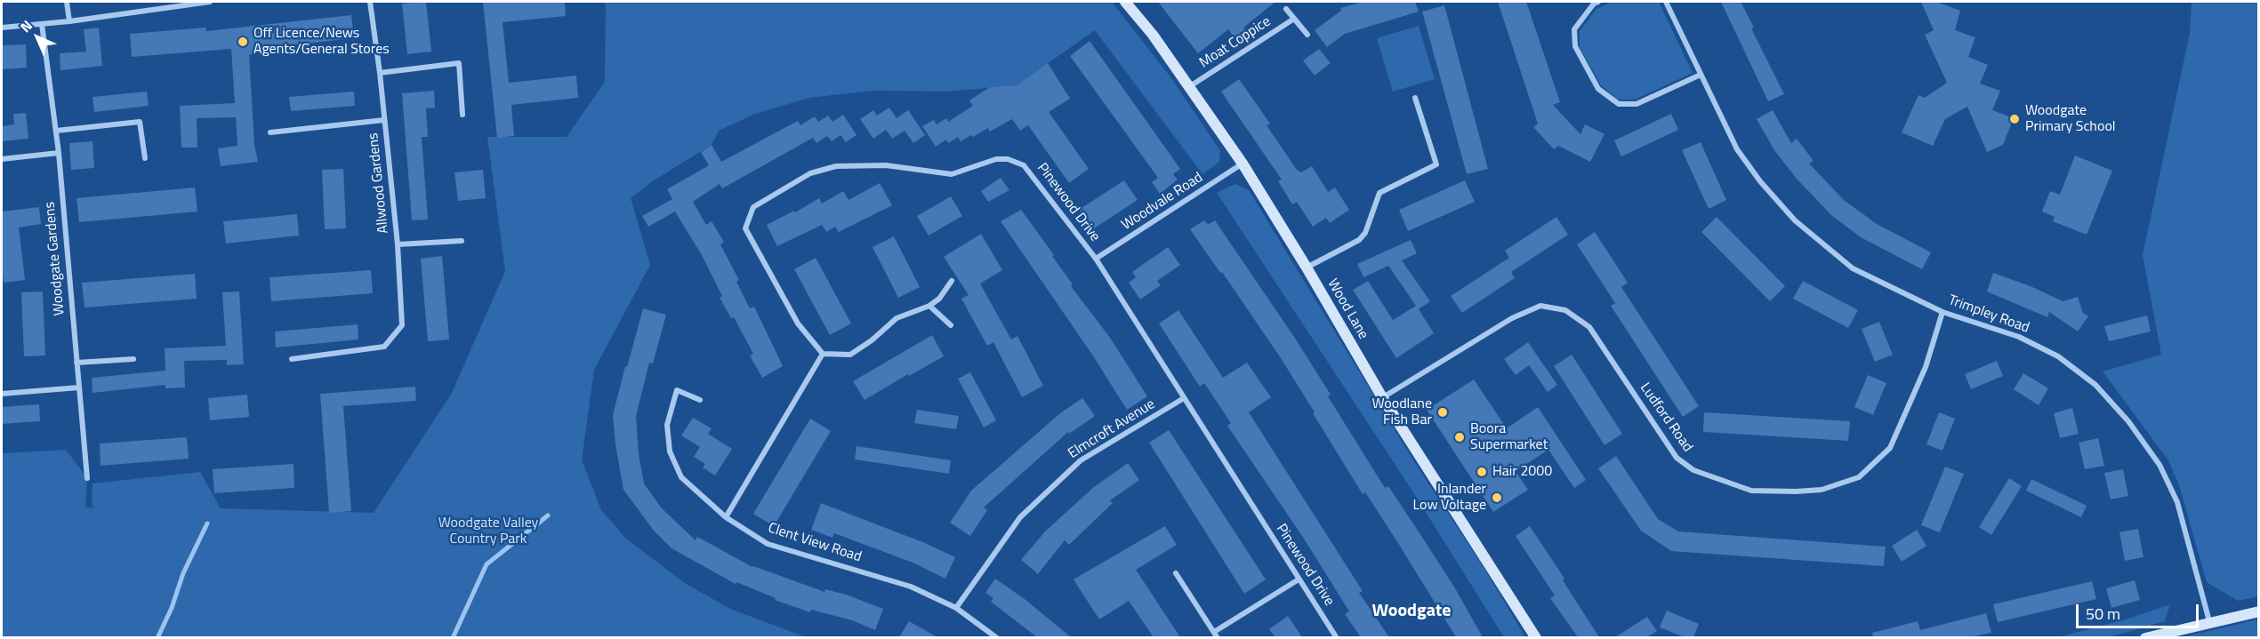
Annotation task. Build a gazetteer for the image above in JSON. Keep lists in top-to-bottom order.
{
  "streets": {
    "street": [
      "Moat Coppice",
      "Allwood Gardens",
      "Woodvale Road",
      "Pinewood Drive",
      "Woodgate Gardens",
      "Wood Lane",
      "Trimpley Road",
      "Ludford Road",
      "Elmcroft Avenue",
      "Clent View Road"
    ]
  },
  "crossings": [
    ["Moat Coppice", "Wood Lane"],
    ["Woodvale Road", "Pinewood Drive"],
    ["Woodvale Road", "Wood Lane"],
    ["Pinewood Drive", "Elmcroft Avenue"],
    ["Wood Lane", "Ludford Road"],
    ["Trimpley Road", "Ludford Road"],
    ["Elmcroft Avenue", "Clent View Road"]
  ],
  "districts": ["Woodgate"],
  "parks": ["Woodgate Valley Country Park"],
  "places": [
    "Off Licence/News Agents/General Stores",
    "Woodgate Primary School",
    "Woodlane Fish Bar",
    "Boora Supermarket",
    "Hair 2000",
    "Inlander Low Voltage"
  ],
  "scale_bar": "50 m",
  "north": "top left"
}
